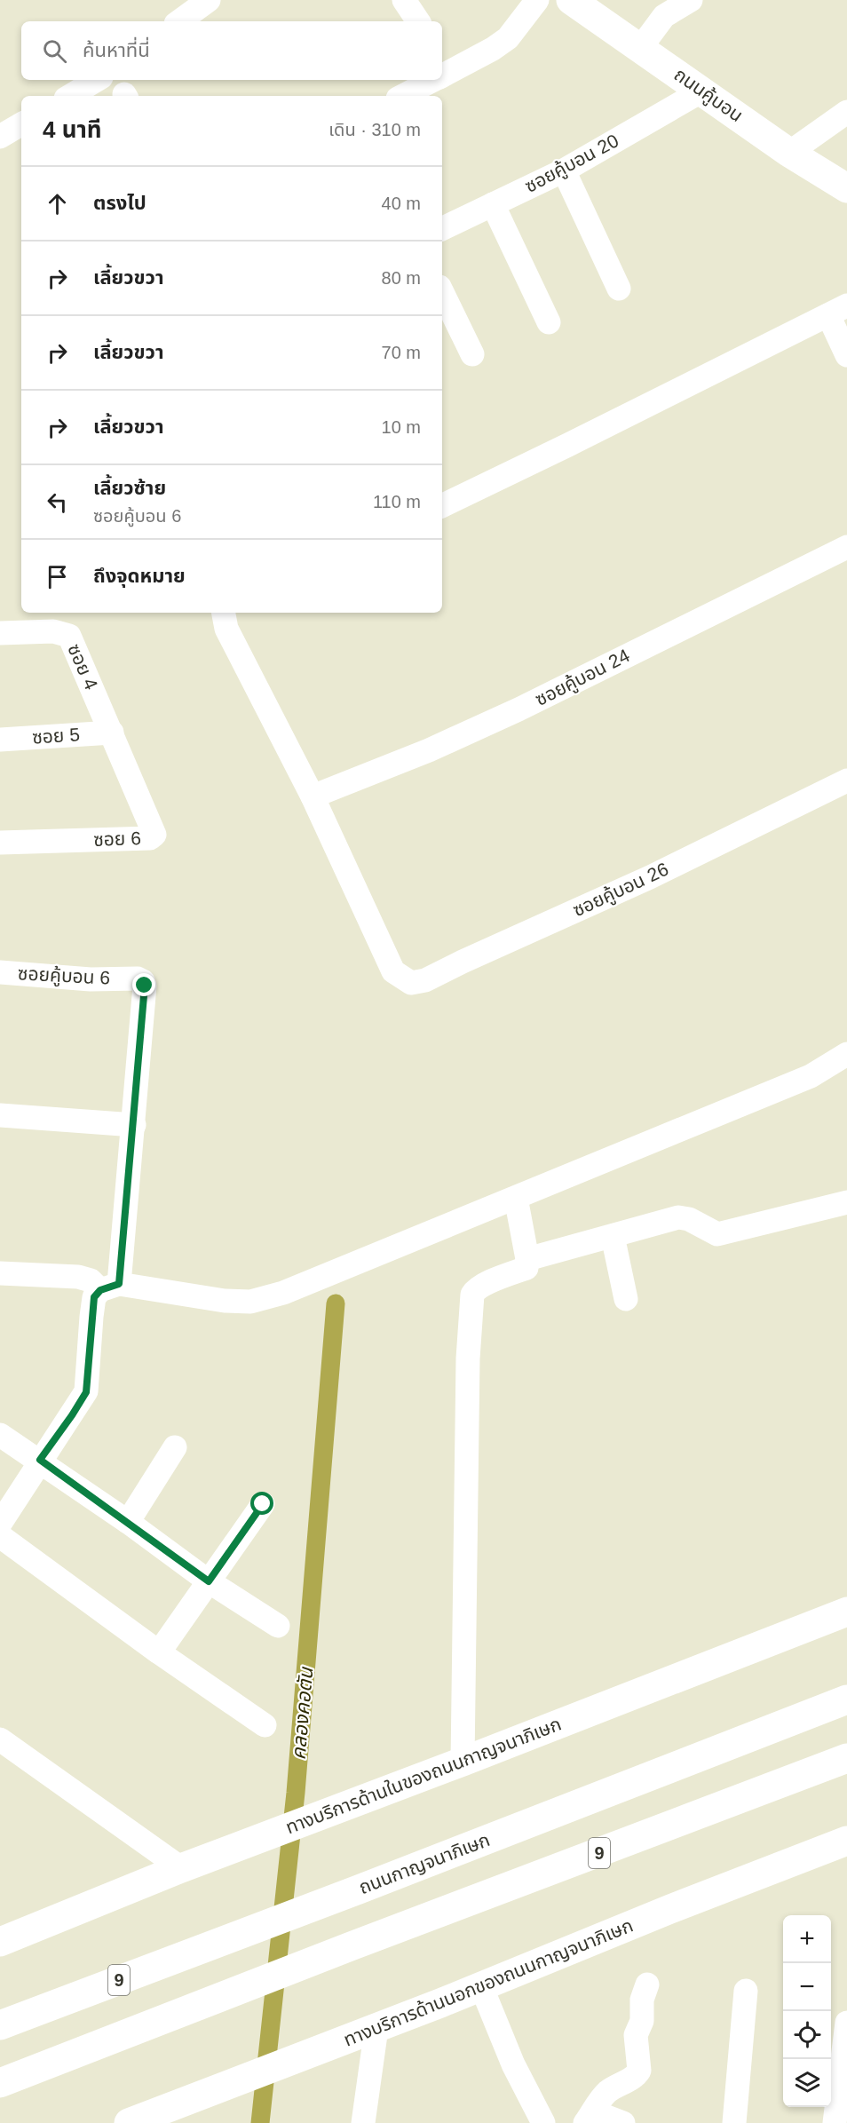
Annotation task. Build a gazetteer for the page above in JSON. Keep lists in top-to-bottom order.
{
  "streets": {
    "main road": [
      "ถนนคู้บอน",
      "ทางบริการด้านในของถนนกาญจนาภิเษก",
      "9",
      "ถนนกาญจนาภิเษก",
      "ทางบริการด้านนอกของถนนกาญจนาภิเษก"
    ],
    "street": [
      "ซอยคู้บอน 20",
      "ซอย 4",
      "ซอยคู้บอน 24",
      "ซอย 5",
      "ซอย 6",
      "ซอยคู้บอน 26",
      "ซอยคู้บอน 6"
    ]
  },
  "crossings": [
    ["ถนนคู้บอน", "ซอยคู้บอน 20"],
    ["ซอย 4", "ซอย 5"],
    ["ซอย 4", "ซอย 6"],
    ["ซอยคู้บอน 24", "ซอยคู้บอน 26"],
    ["ซอย 5", "ซอย 6"]
  ],
  "water": ["คลองคอตัน"],
  "page": {
    "search": "ค้นหาที่นี่",
    "heading": ["4 นาที", "เดิน · 310 m"],
    "list": [
      ["ตรงไป", "40 m"],
      ["เลี้ยวขวา", "80 m"],
      ["เลี้ยวขวา", "70 m"],
      ["เลี้ยวขวา", "10 m"],
      ["เลี้ยวซ้าย", "ซอยคู้บอน 6", "110 m"],
      "ถึงจุดหมาย"
    ],
    "map_buttons": ["+", "−"]
  }
}
